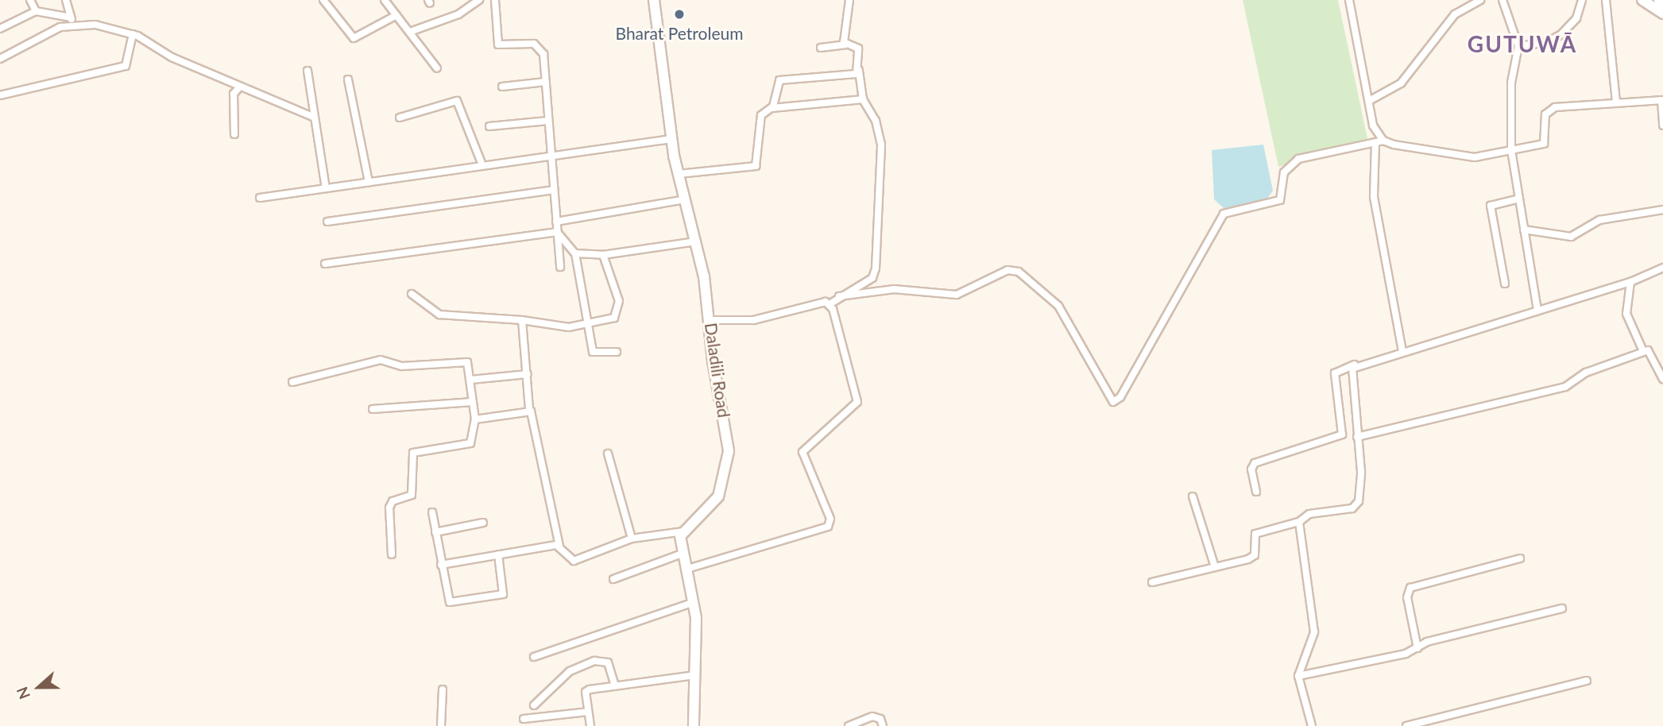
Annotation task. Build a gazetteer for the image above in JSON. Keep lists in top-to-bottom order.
{
  "streets": {
    "main road": ["Daladili Road"]
  },
  "districts": ["GUTUWĀ"],
  "places": ["Bharat Petroleum"],
  "north": "left"
}
